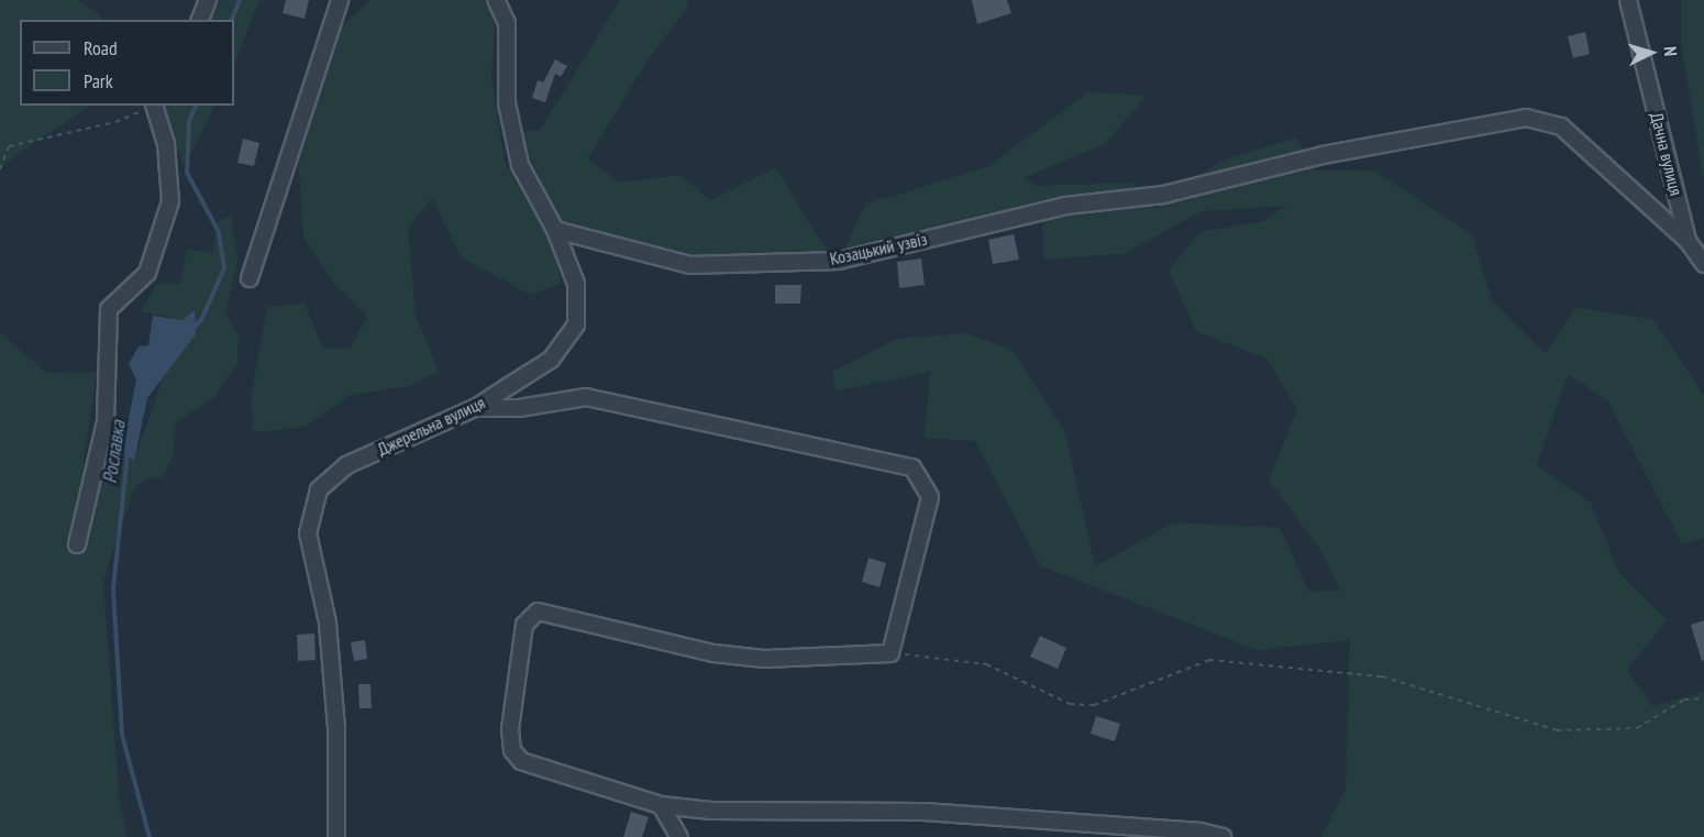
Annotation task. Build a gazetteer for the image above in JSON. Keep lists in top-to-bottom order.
{
  "streets": {
    "street": ["Дачна вулиця", "Козацький узвіз", "Джерельна вулиця"]
  },
  "crossings": [
    ["Дачна вулиця", "Козацький узвіз"],
    ["Козацький узвіз", "Джерельна вулиця"]
  ],
  "water": ["Рославка"],
  "legend": ["Road", "Park"],
  "north": "right"
}
